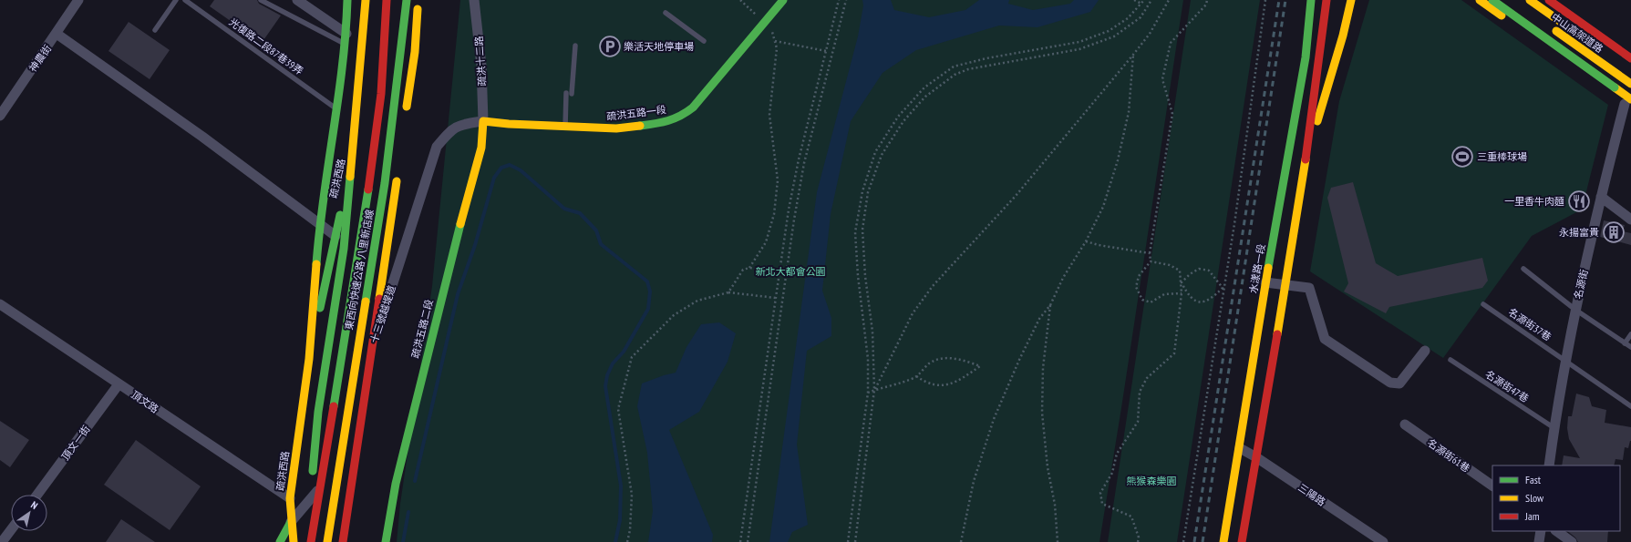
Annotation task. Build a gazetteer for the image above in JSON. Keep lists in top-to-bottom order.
{
  "streets": {
    "main road": [
      "中山高架道路",
      "疏洪五路一段",
      "疏洪西路",
      "水漾路一段",
      "東西向快速公路 八里新店線",
      "疏洪五路二段"
    ],
    "street": [
      "神農街",
      "疏洪十二路",
      "名源街",
      "十三號越堤道",
      "頂文路",
      "頂文一街",
      "名源街61巷",
      "三陽路"
    ],
    "lane": ["光復路二段87巷39弄", "名源街37巷", "名源街47巷"]
  },
  "crossings": [
    ["光復路二段87巷39弄", "疏洪西路"],
    ["疏洪十二路", "疏洪五路一段"],
    ["疏洪十二路", "十三號越堤道"],
    ["疏洪十二路", "疏洪五路二段"],
    ["疏洪五路一段", "十三號越堤道"],
    ["疏洪五路一段", "疏洪五路二段"],
    ["疏洪西路", "十三號越堤道"],
    ["疏洪西路", "頂文路"],
    ["水漾路一段", "三陽路"],
    ["名源街", "名源街37巷"],
    ["名源街", "名源街47巷"],
    ["十三號越堤道", "疏洪五路二段"],
    ["頂文路", "頂文一街"]
  ],
  "parks": ["新北大都會公園", "熊猴森樂園"],
  "places": {
    "parking": ["樂活天地停車場"],
    "sports": ["三重棒球場"],
    "restaurant": ["一里香牛肉麵"],
    "building": ["永揚富貴"]
  },
  "legend": ["Fast", "Slow", "Jam"],
  "north": "top right"
}
